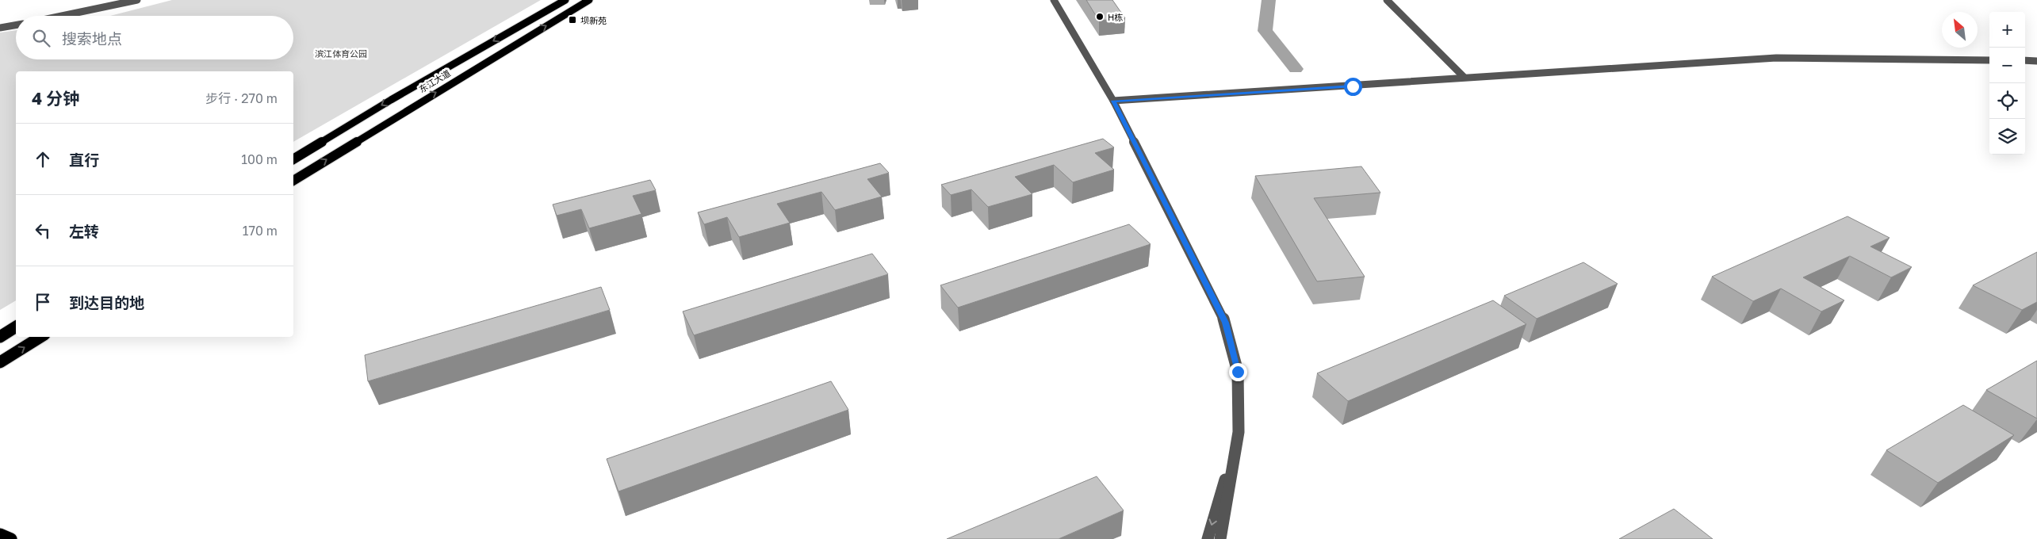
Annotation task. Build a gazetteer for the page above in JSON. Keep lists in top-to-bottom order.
{
  "streets": {
    "main road": ["东江大道"]
  },
  "parks": ["滨江体育公园"],
  "places": {
    "other": ["H栋"],
    "transit": ["坝新苑"]
  },
  "north": "top left",
  "page": {
    "map_buttons": ["+", "−"],
    "search": "搜索地点",
    "heading": ["4 分钟", "步行 · 270 m"],
    "list": [
      ["直行", "100 m"],
      ["左转", "170 m"],
      "到达目的地"
    ]
  }
}
